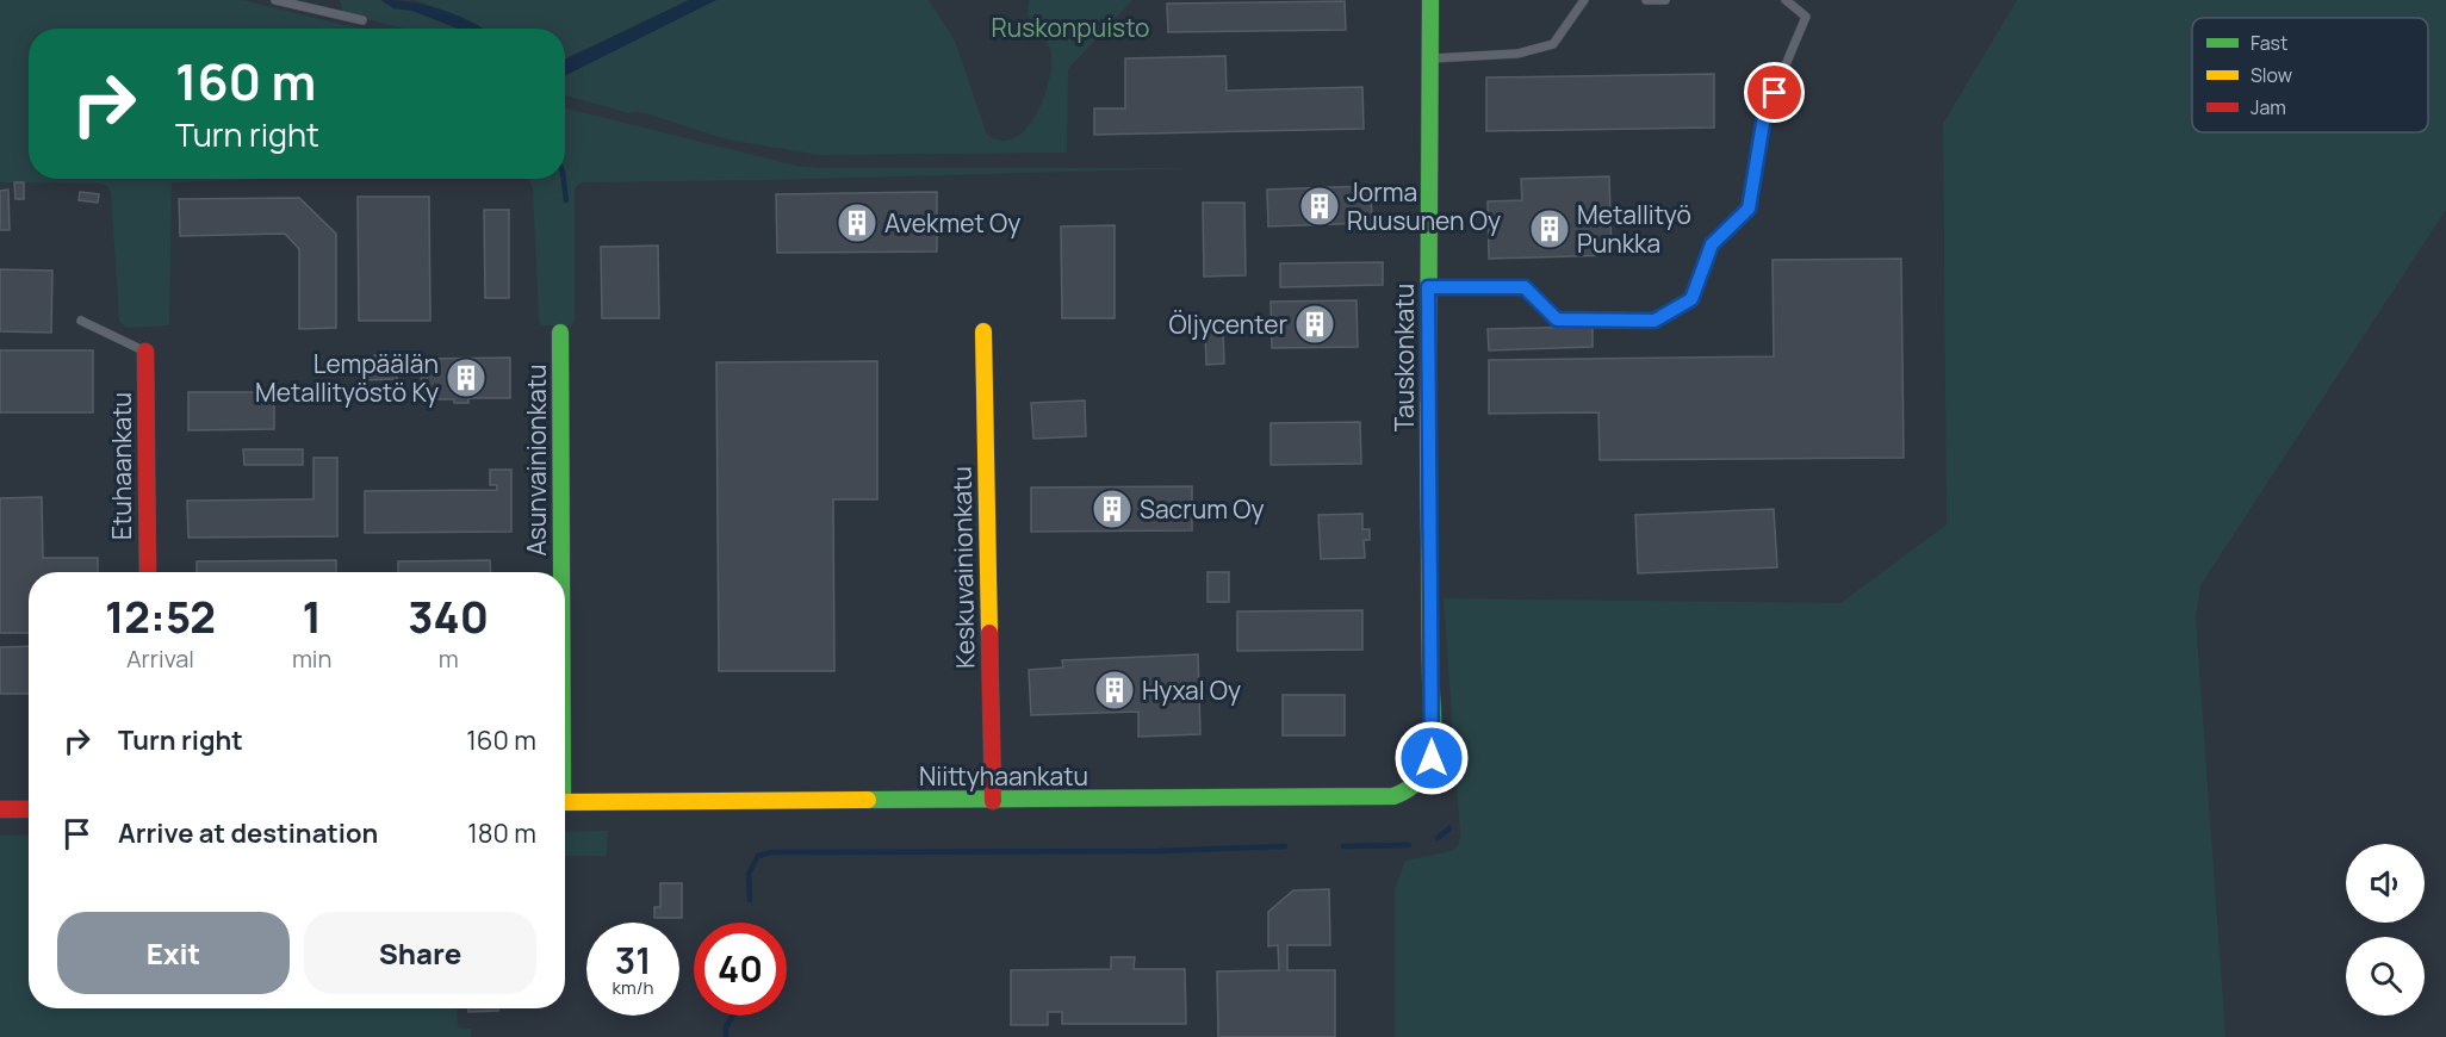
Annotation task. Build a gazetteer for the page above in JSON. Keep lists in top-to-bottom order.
{
  "streets": {
    "street": [
      "Tauskonkatu",
      "Asunvainionkatu",
      "Etuhaankatu",
      "Keskuvainionkatu",
      "Niittyhaankatu"
    ]
  },
  "crossings": [
    ["Tauskonkatu", "Niittyhaankatu"],
    ["Keskuvainionkatu", "Niittyhaankatu"]
  ],
  "parks": ["Ruskonpuisto"],
  "places": {
    "building": [
      "Jorma Ruusunen Oy",
      "Avekmet Oy",
      "Metallityö Punkka",
      "Öljycenter",
      "Lempäälän Metallityöstö Ky",
      "Sacrum Oy",
      "Hyxal Oy"
    ]
  },
  "legend": ["Fast", "Slow", "Jam"],
  "page": {
    "turn": ["160 m", "Turn right"],
    "eta": [
      "12:52",
      "Arrival",
      "1",
      "min",
      "340",
      "m"
    ],
    "list": [
      {
        "name": "Turn right",
        "value": "160 m"
      },
      {
        "name": "Arrive at destination",
        "value": "180 m"
      }
    ],
    "buttons": ["Exit", "Share"],
    "speed": "31 km/h",
    "limit": "40"
  }
}
